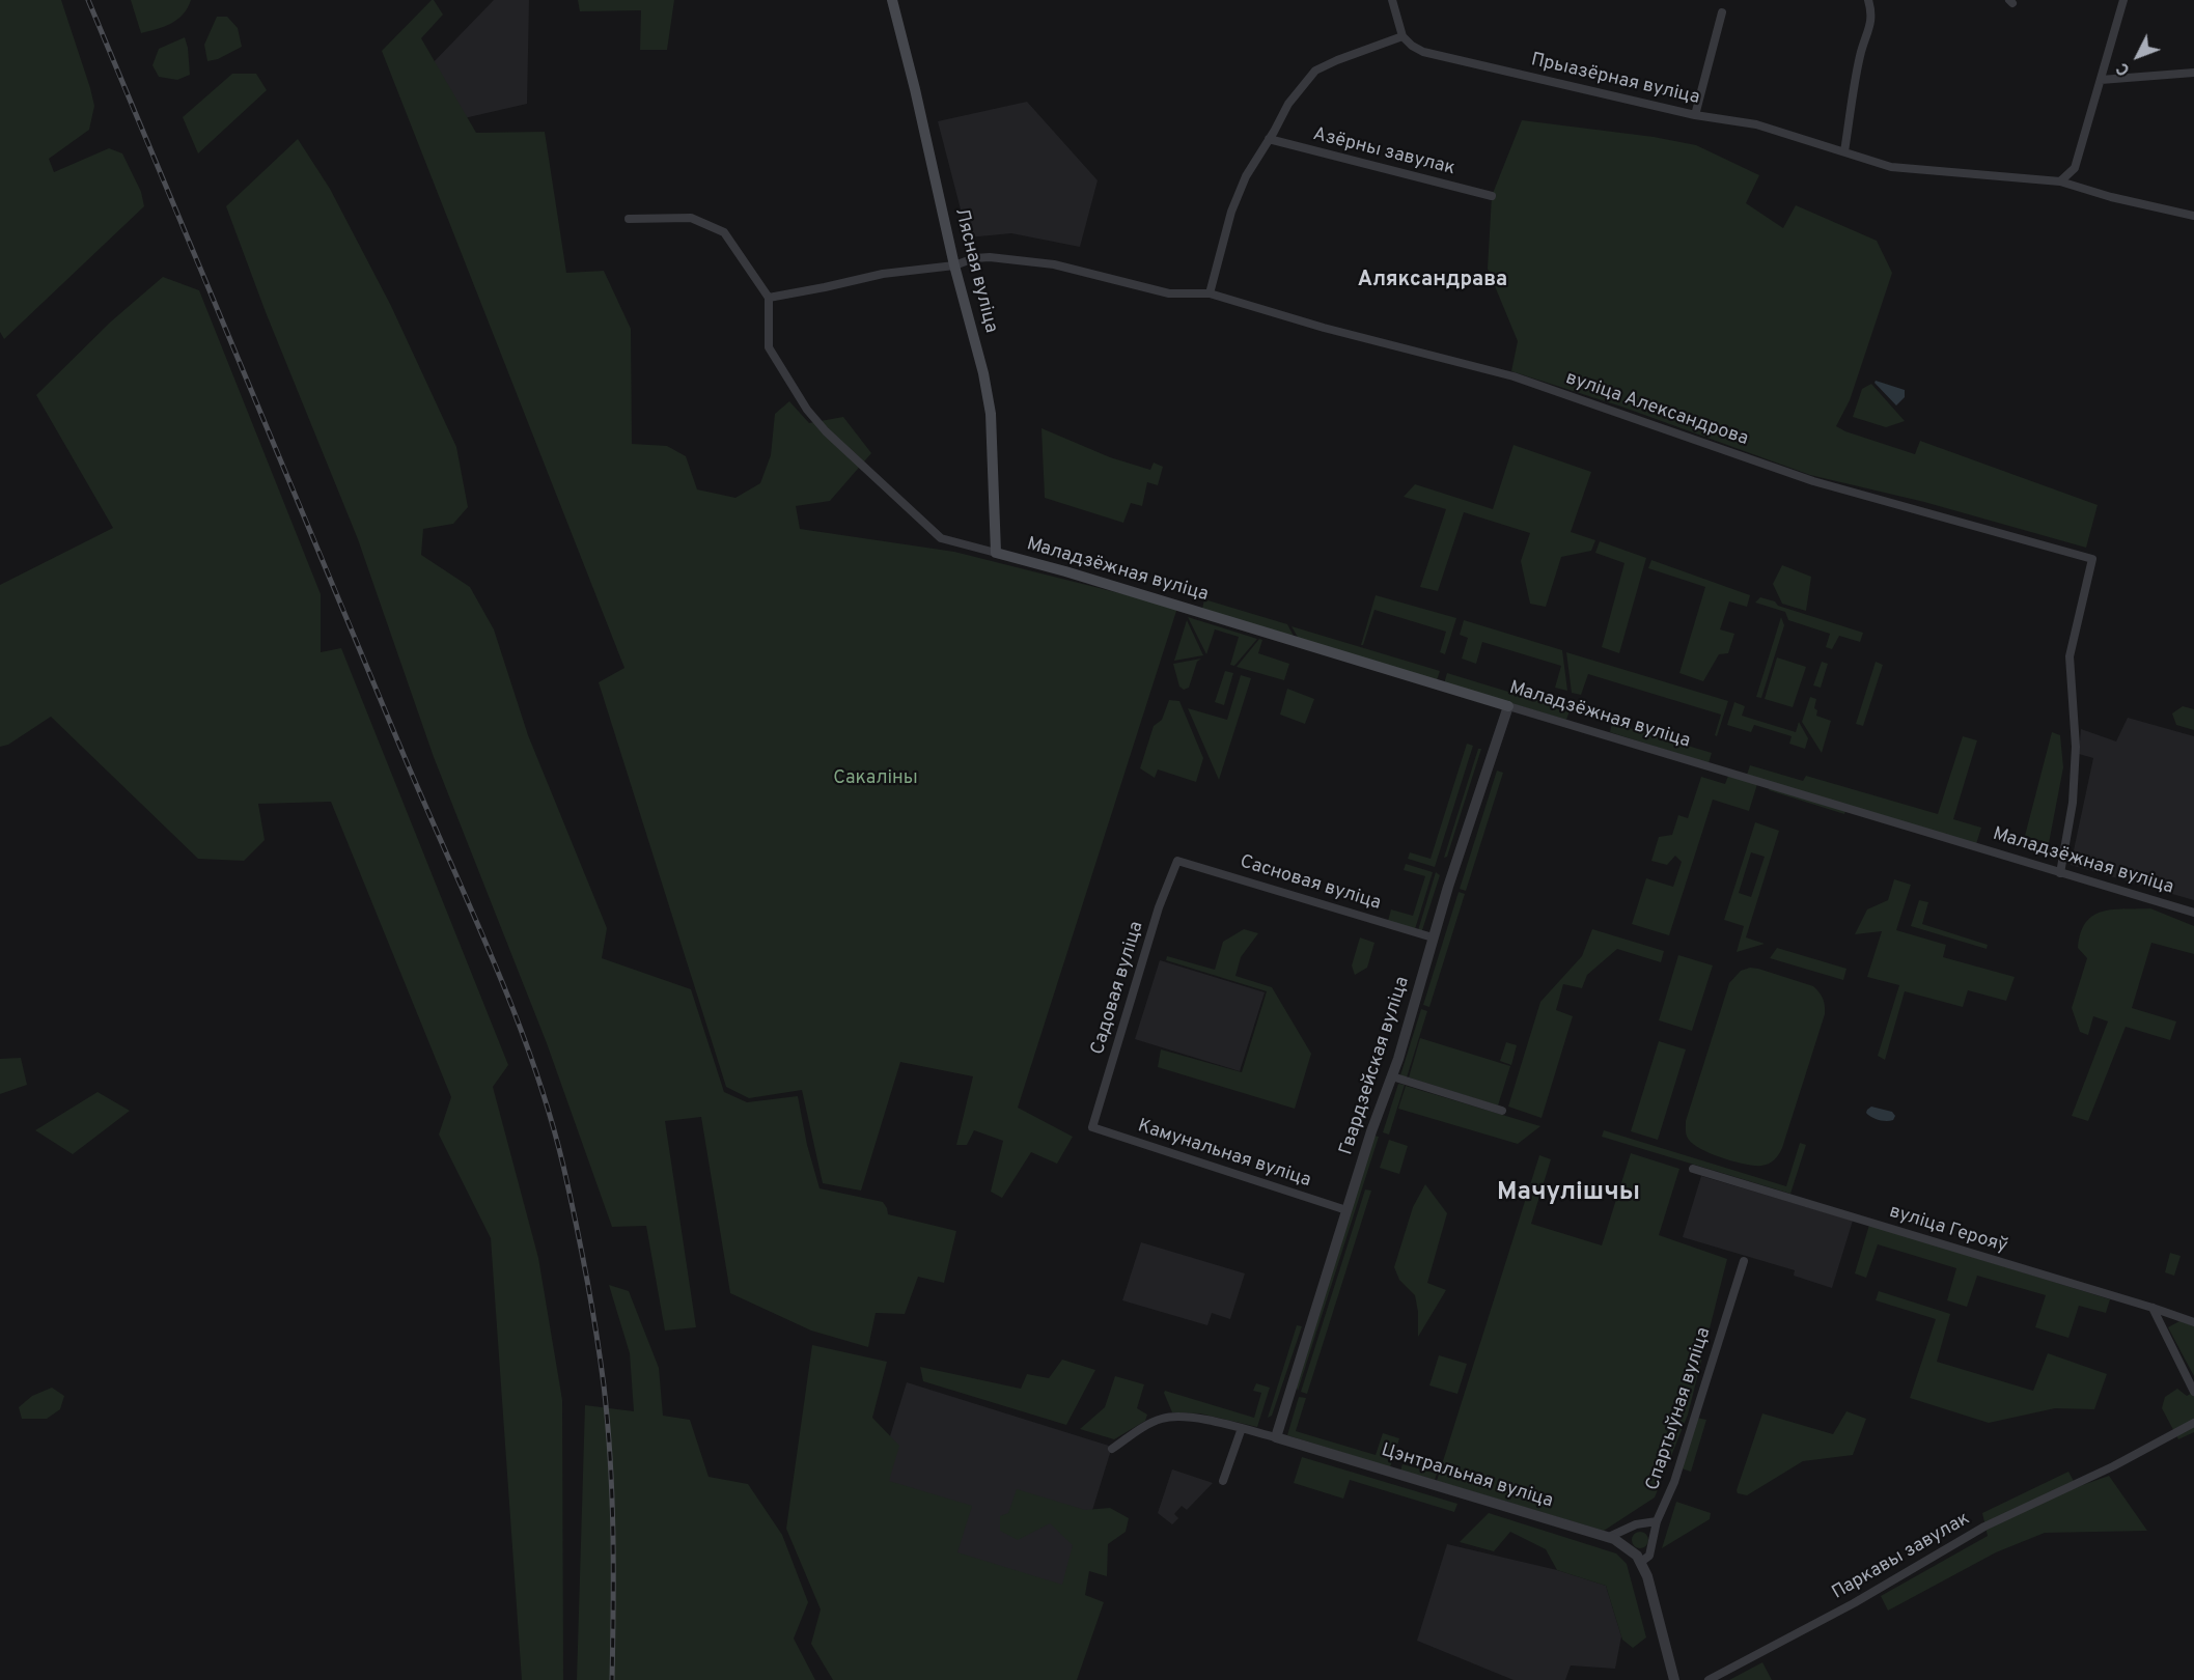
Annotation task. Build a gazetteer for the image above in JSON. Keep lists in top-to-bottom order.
{
  "streets": {
    "main road": ["Лясная вуліца", "Маладзёжная вуліца"],
    "street": [
      "Прыазёрная вуліца",
      "Азёрны завулак",
      "вуліца Александрова",
      "Сасновая вуліца",
      "Садовая вуліца",
      "Гвардзейская вуліца",
      "Камунальная вуліца",
      "вуліца Герояў",
      "Спартыўная вуліца",
      "Цэнтральная вуліца",
      "Паркавы завулак"
    ]
  },
  "crossings": [
    ["Лясная вуліца", "вуліца Александрова"],
    ["Лясная вуліца", "Маладзёжная вуліца"],
    ["вуліца Александрова", "Маладзёжная вуліца"],
    ["Маладзёжная вуліца", "Гвардзейская вуліца"],
    ["Сасновая вуліца", "Садовая вуліца"],
    ["Сасновая вуліца", "Гвардзейская вуліца"],
    ["Садовая вуліца", "Камунальная вуліца"],
    ["Гвардзейская вуліца", "Камунальная вуліца"],
    ["Гвардзейская вуліца", "Цэнтральная вуліца"],
    ["Спартыўная вуліца", "Цэнтральная вуліца"]
  ],
  "districts": ["Аляксандрава", "Мачулішчы"],
  "parks": ["Сакаліны"],
  "north": "bottom left"
}
